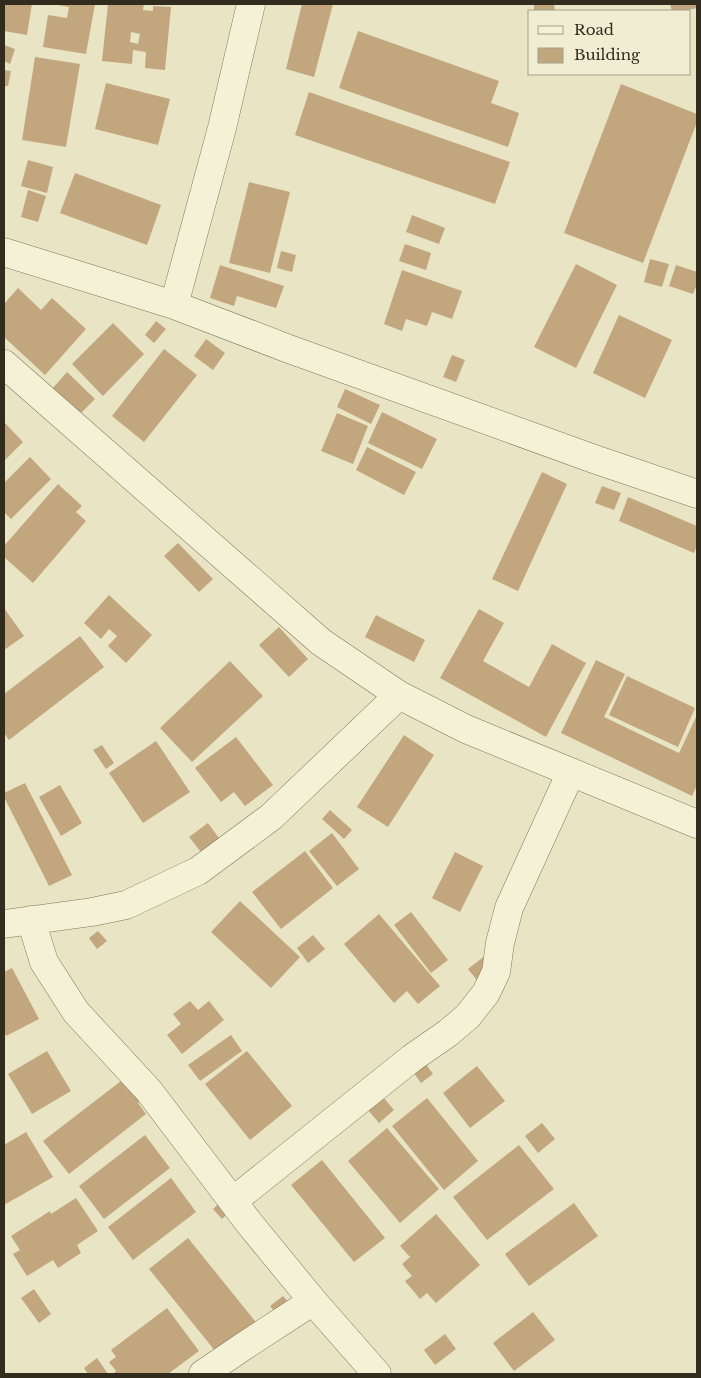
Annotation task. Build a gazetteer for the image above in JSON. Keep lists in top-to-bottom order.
{
  "legend": ["Road", "Building"]
}
